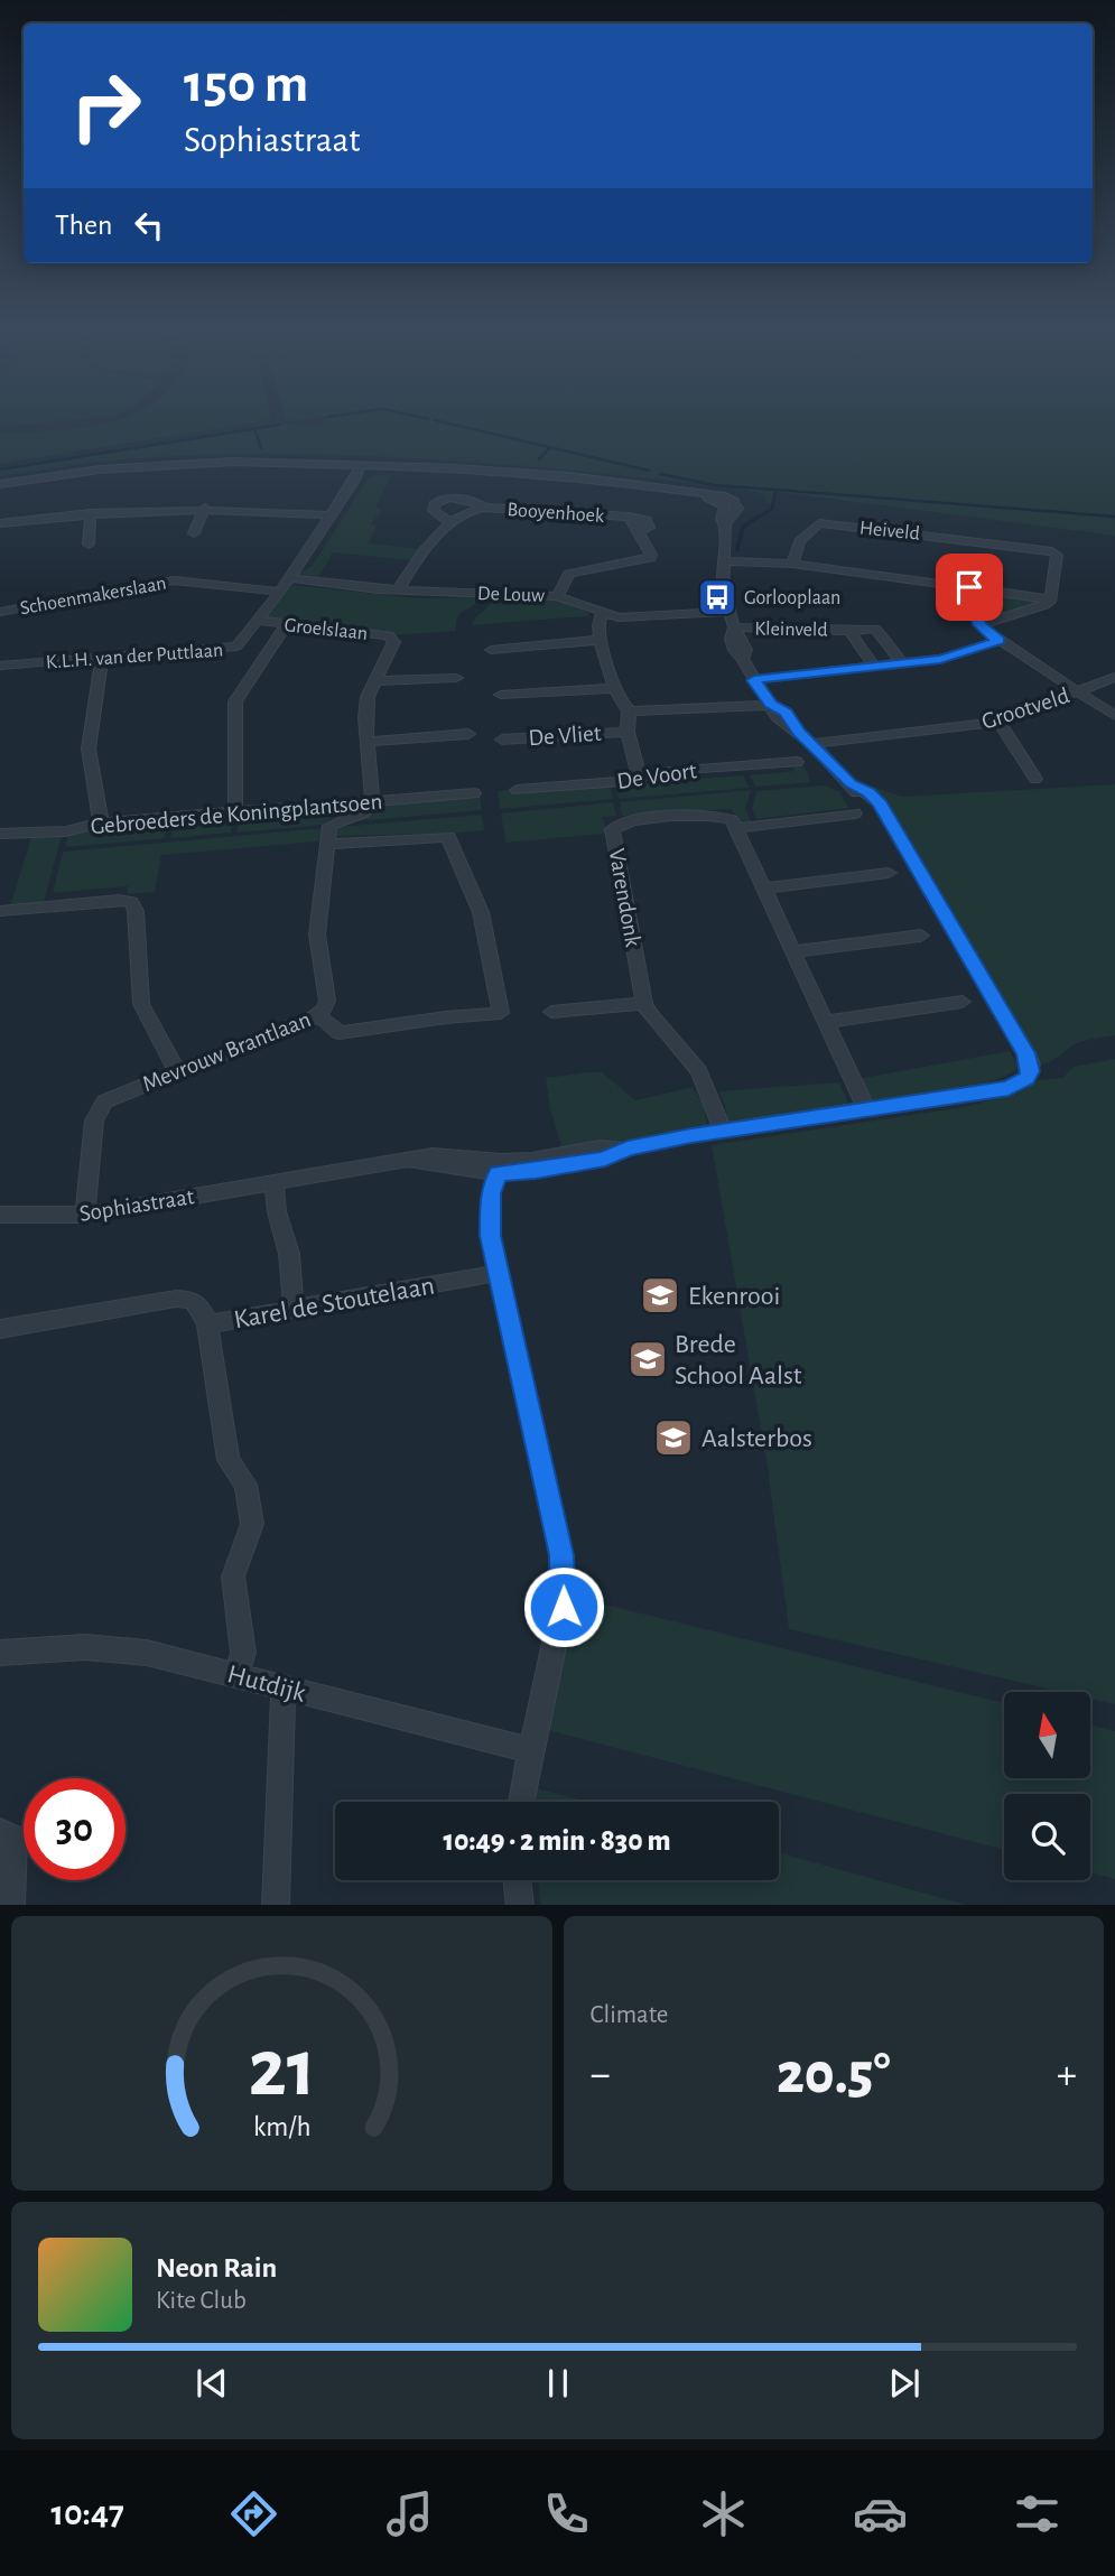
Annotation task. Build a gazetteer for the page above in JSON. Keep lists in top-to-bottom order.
{
  "streets": {
    "street": [
      "Booyenhoek",
      "Heiveld",
      "De Louw",
      "Schoenmakerslaan",
      "Groelslaan",
      "Kleinveld",
      "K.L.H. van der Puttlaan",
      "Grootveld",
      "De Vliet",
      "De Voort",
      "Gebroeders de Koningplantsoen",
      "Varendonk",
      "Mevrouw Brantlaan",
      "Sophiastraat",
      "Karel de Stoutelaan",
      "Hutdijk"
    ]
  },
  "crossings": [
    ["Booyenhoek", "De Louw"],
    ["De Louw", "K.L.H. van der Puttlaan"],
    ["De Louw", "De Vliet"],
    ["Schoenmakerslaan", "K.L.H. van der Puttlaan"],
    ["Groelslaan", "K.L.H. van der Puttlaan"],
    ["Groelslaan", "Gebroeders de Koningplantsoen"],
    ["Kleinveld", "Grootveld"],
    ["Grootveld", "Sophiastraat"],
    ["De Vliet", "De Voort"],
    ["Varendonk", "Sophiastraat"],
    ["Mevrouw Brantlaan", "Sophiastraat"]
  ],
  "places": {
    "bus stop": ["Gorlooplaan"],
    "school or university": ["Ekenrooi", "Brede School Aalst", "Aalsterbos"]
  },
  "north": "top",
  "page": {
    "turn": ["150 m", "Sophiastraat"],
    "then": "Then",
    "limit": "30",
    "trip": "10:49 · 2 min · 830 m",
    "tile": "Climate",
    "heat": ["−", "20.5°", "+"],
    "song": ["Neon Rain", "Kite Club"],
    "tabs": "10:47",
    "gauge": ["21", "km/h"]
  }
}
